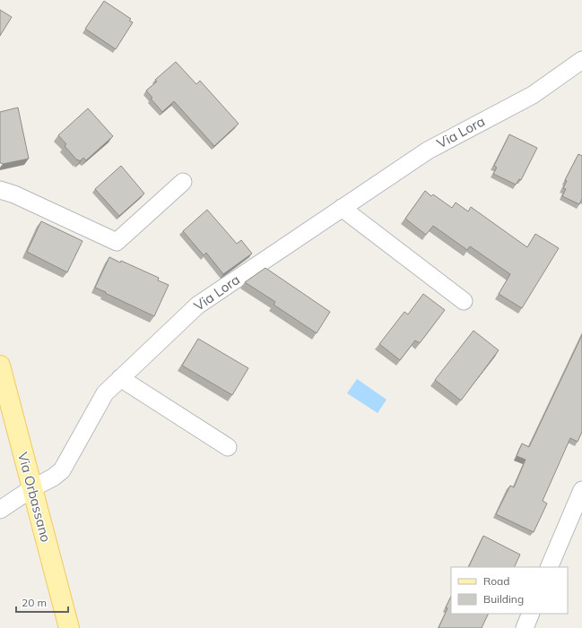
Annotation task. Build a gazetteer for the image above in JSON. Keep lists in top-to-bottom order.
{
  "streets": {
    "main road": ["Via Orbassano"],
    "street": ["Via Lora"]
  },
  "crossings": [
    ["Via Lora", "Via Orbassano"]
  ],
  "legend": ["Road", "Building"],
  "scale_bar": "20 m"
}
